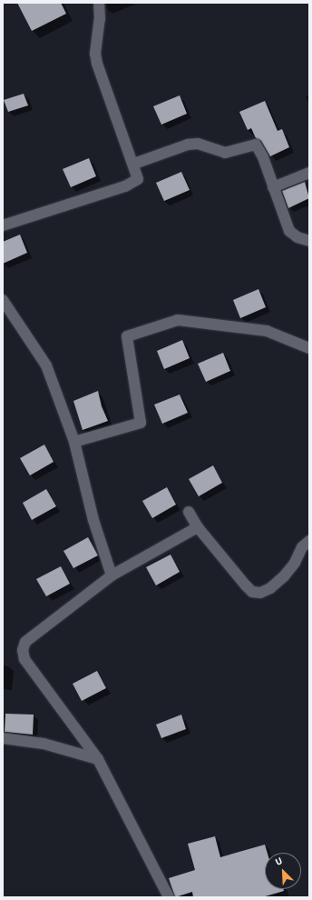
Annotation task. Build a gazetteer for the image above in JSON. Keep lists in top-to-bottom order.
{
  "north": "top left"
}
